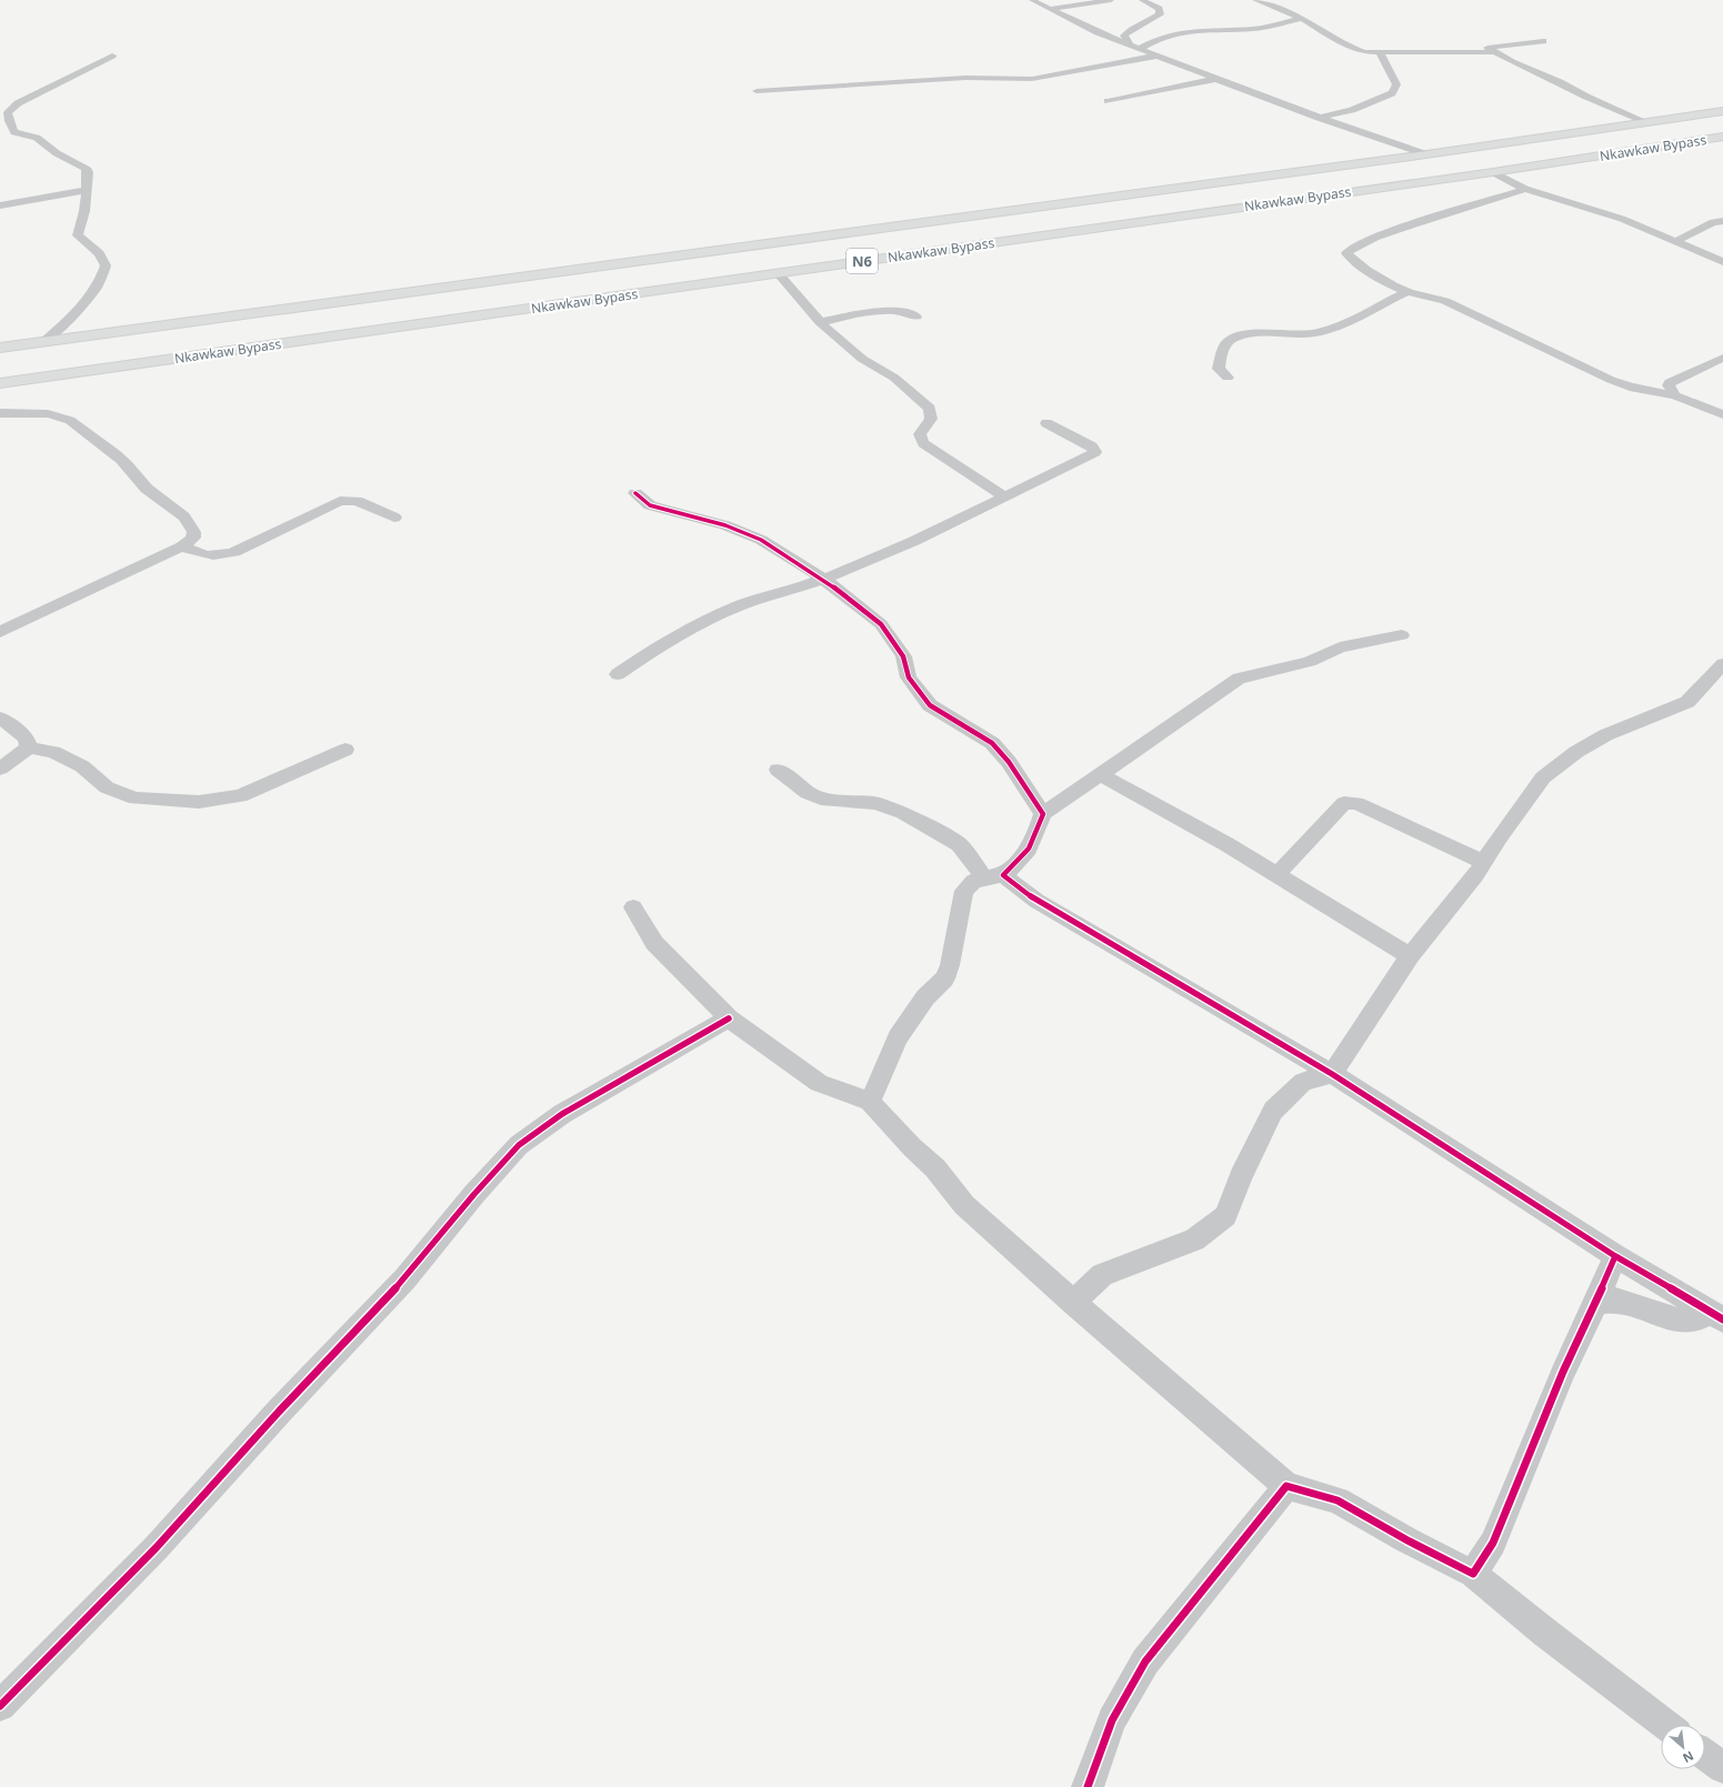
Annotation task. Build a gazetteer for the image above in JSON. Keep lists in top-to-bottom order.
{
  "streets": {
    "highway": ["Nkawkaw Bypass", "N6"]
  },
  "north": "bottom right"
}
